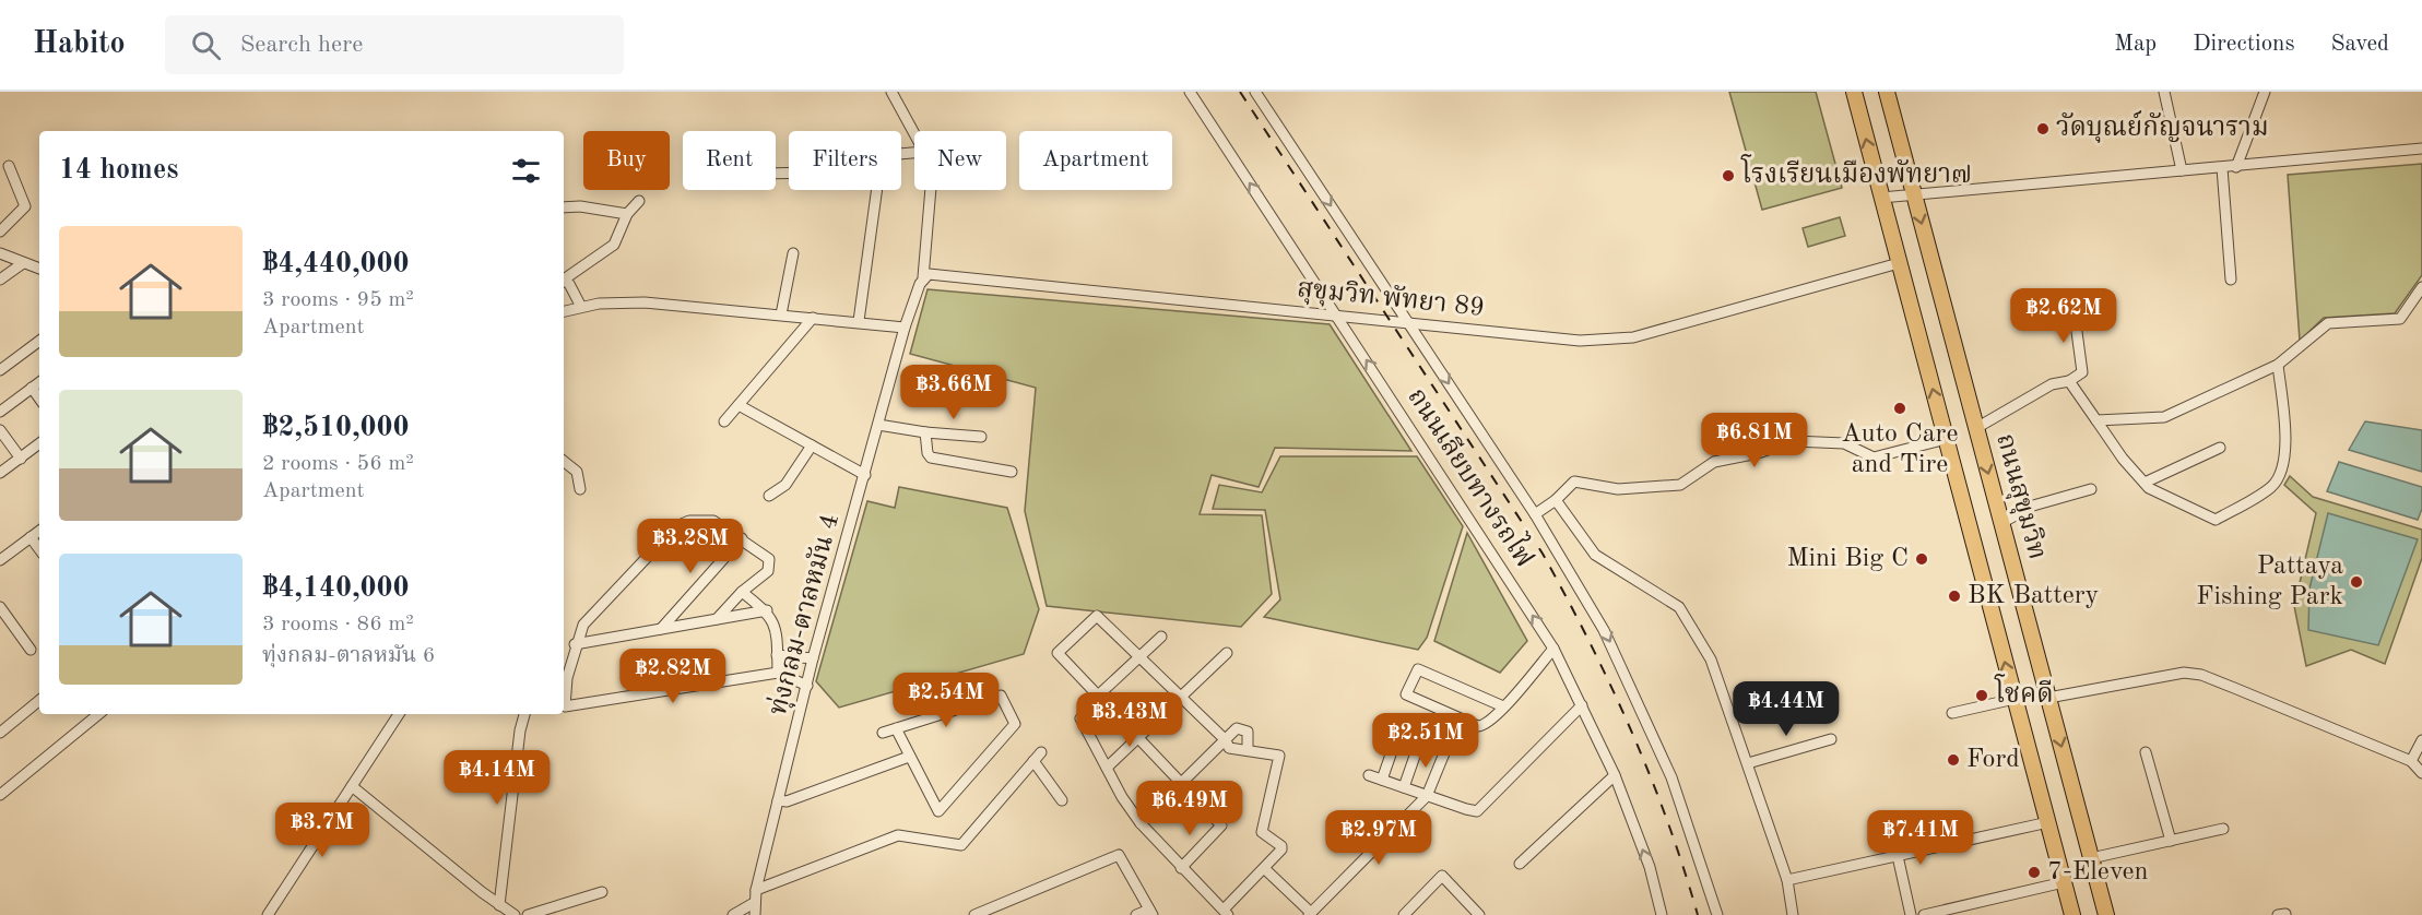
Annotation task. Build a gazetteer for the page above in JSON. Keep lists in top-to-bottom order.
{
  "streets": {
    "highway": ["ถนนสุขุมวิท"],
    "street": ["สุขุมวิท พัทยา 89", "ถนนเลียบทางรถไฟ", "ทุ่งกลม-ตาลหมัน 4"]
  },
  "crossings": [
    ["สุขุมวิท พัทยา 89", "ถนนเลียบทางรถไฟ"]
  ],
  "places": [
    "วัดบุณย์กัญจนาราม",
    "โรงเรียนเมืองพัทยา๗",
    "Auto Care and Tire",
    "Mini Big C",
    "Pattaya Fishing Park",
    "BK Battery",
    "โชคดี",
    "Ford",
    "7-Eleven"
  ],
  "page": {
    "header": "Habito",
    "search": "Search here",
    "nav": ["Map", "Directions", "Saved"],
    "chip": [
      "Buy",
      "Rent",
      "Filters",
      "New",
      "Apartment"
    ],
    "heading": "14 homes",
    "list": [
      {
        "name": "฿4,440,000",
        "note": "3 rooms · 95 m² · Apartment"
      },
      {
        "name": "฿2,510,000",
        "note": "2 rooms · 56 m² · Apartment"
      },
      {
        "name": "฿4,140,000",
        "note": "3 rooms · 86 m² · ทุ่งกลม-ตาลหมัน 6"
      }
    ],
    "price": [
      "฿2.62M",
      "฿3.66M",
      "฿6.81M",
      "฿3.28M",
      "฿2.82M",
      "฿2.54M",
      "฿4.44M",
      "฿3.43M",
      "฿2.51M",
      "฿4.14M",
      "฿6.49M",
      "฿3.7M",
      "฿2.97M",
      "฿7.41M"
    ]
  }
}
